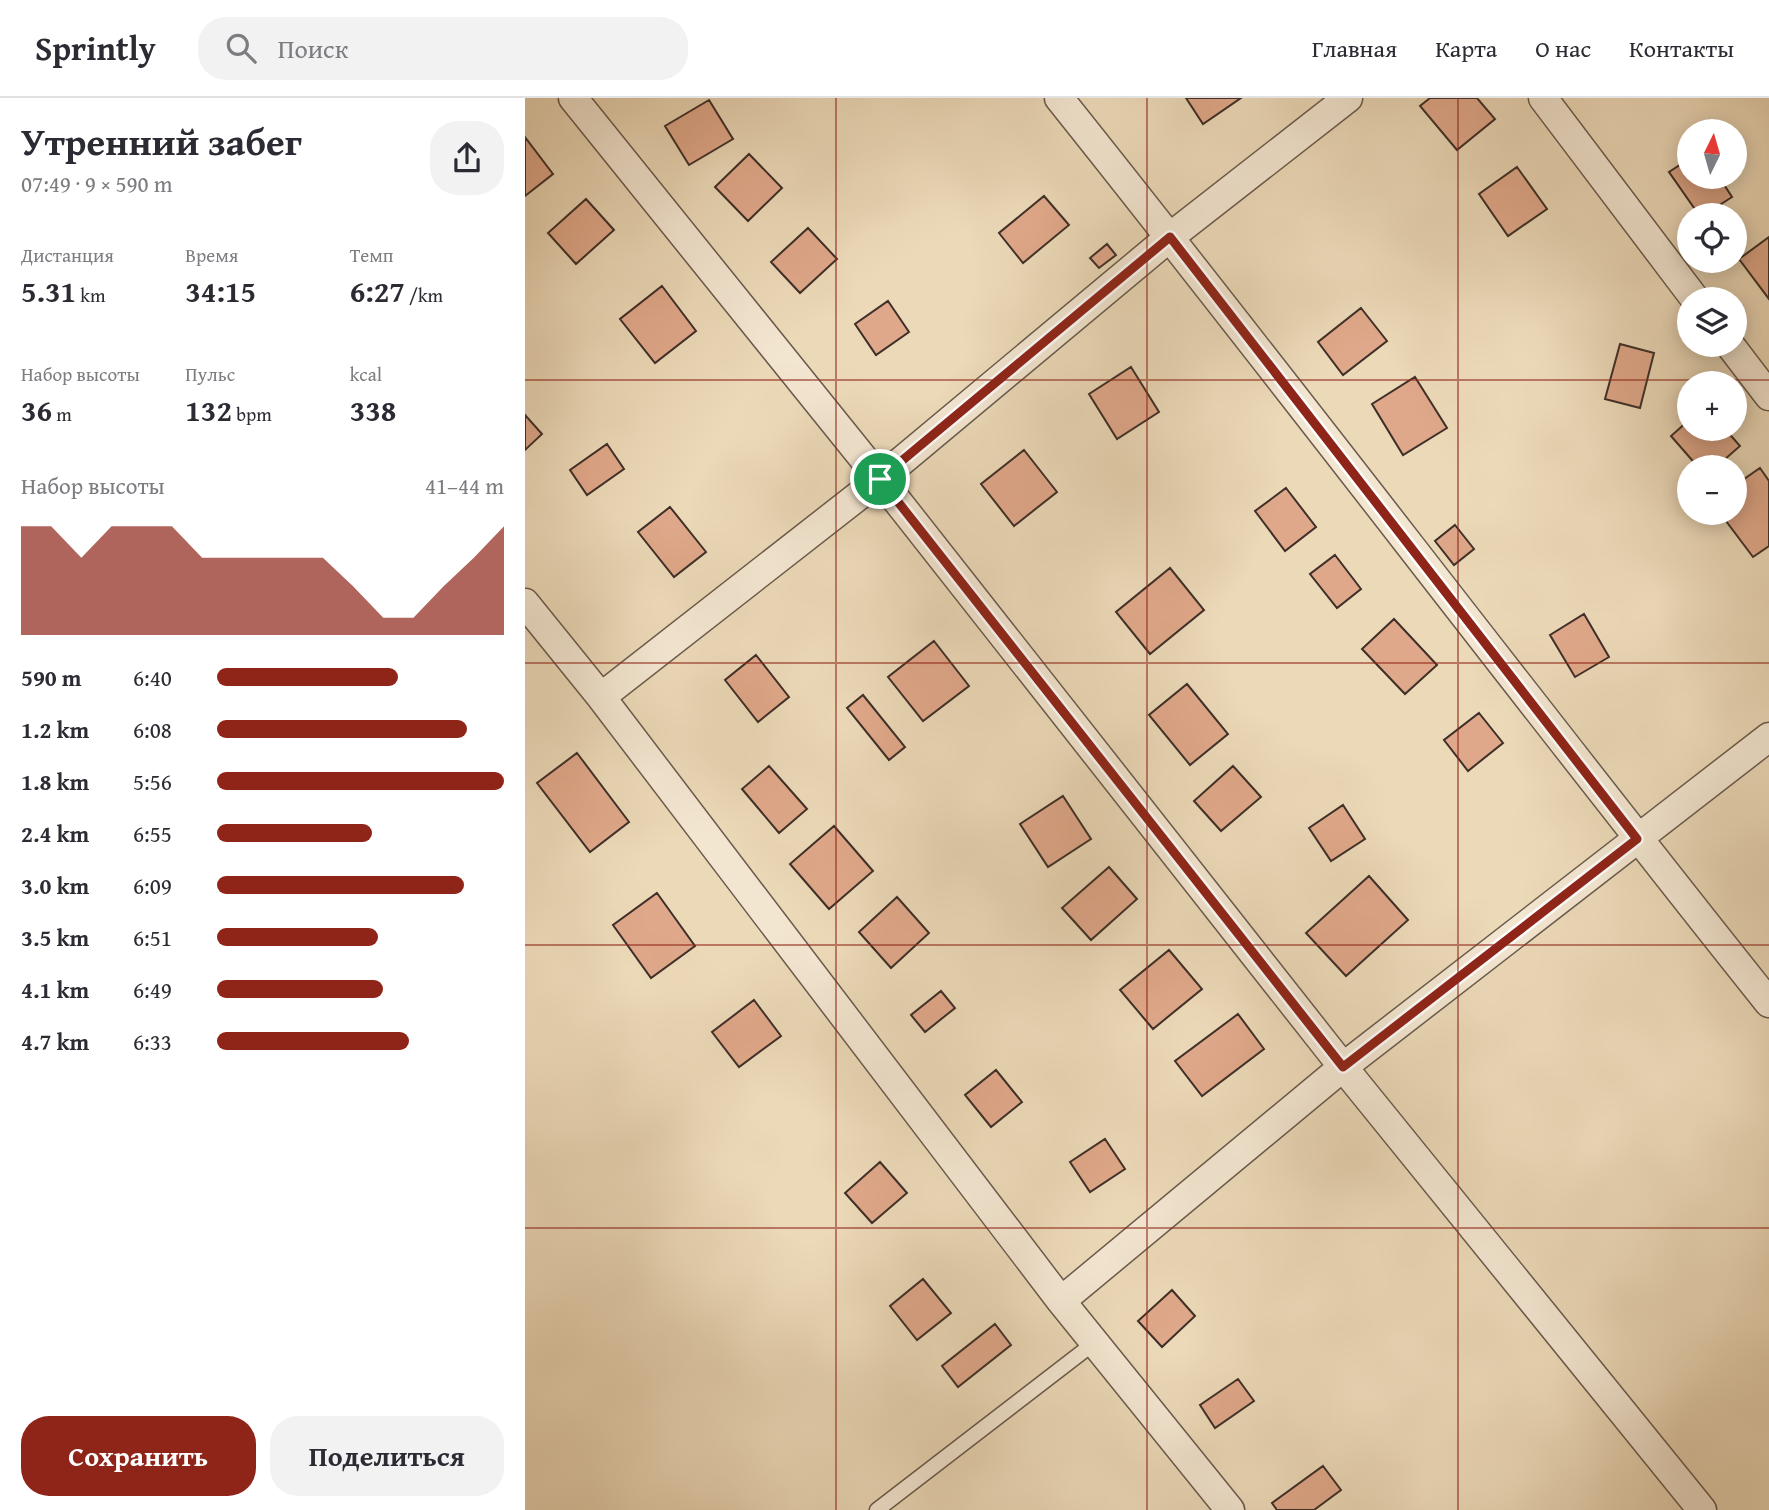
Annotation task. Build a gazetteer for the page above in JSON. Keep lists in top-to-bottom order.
{
  "north": "top",
  "page": {
    "header": "Sprintly",
    "search": "Поиск",
    "nav": [
      "Главная",
      "Карта",
      "О нас",
      "Контакты"
    ],
    "heading": ["Утренний забег", "07:49 · 9 × 590 m"],
    "map_buttons": ["+", "−"],
    "stats": [
      ["Дистанция", "5.31 km"],
      ["Время", "34:15"],
      ["Темп", "6:27 /km"],
      ["Набор высоты", "36 m"],
      ["Пульс", "132 bpm"],
      ["kcal", "338"]
    ],
    "chart": ["Набор высоты", "41–44 m"],
    "list": [
      {
        "name": "590 m",
        "note": "6:40"
      },
      {
        "name": "1.2 km",
        "note": "6:08"
      },
      {
        "name": "1.8 km",
        "note": "5:56"
      },
      {
        "name": "2.4 km",
        "note": "6:55"
      },
      {
        "name": "3.0 km",
        "note": "6:09"
      },
      {
        "name": "3.5 km",
        "note": "6:51"
      },
      {
        "name": "4.1 km",
        "note": "6:49"
      },
      {
        "name": "4.7 km",
        "note": "6:33"
      }
    ],
    "buttons": ["Сохранить", "Поделиться"]
  }
}
